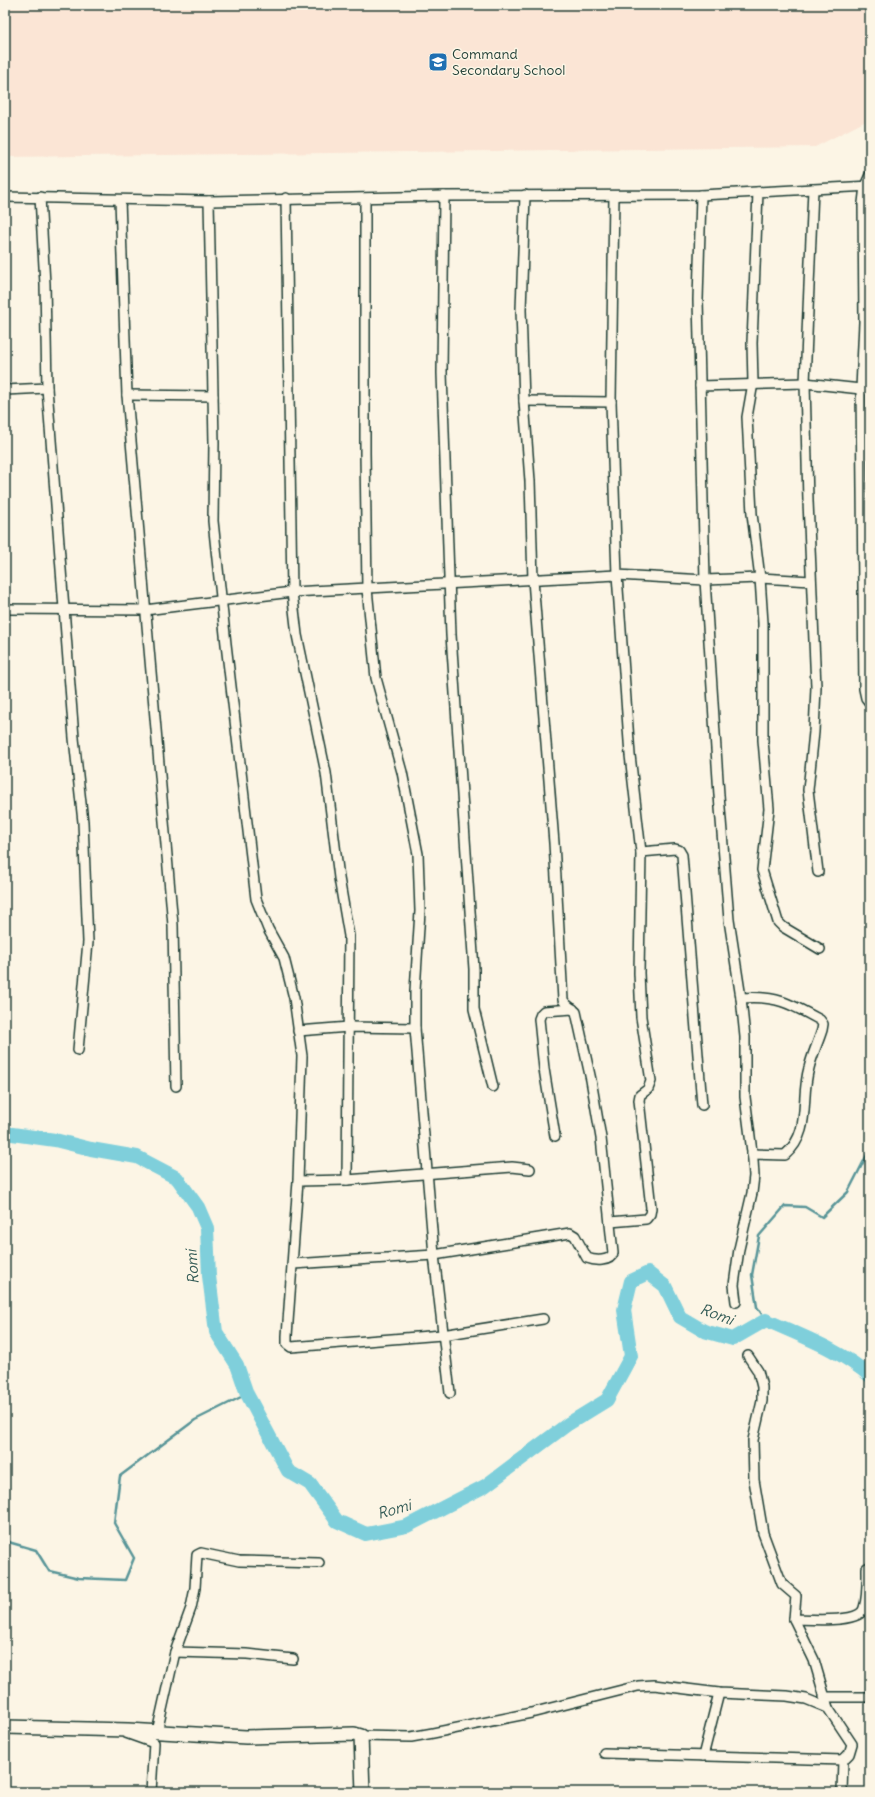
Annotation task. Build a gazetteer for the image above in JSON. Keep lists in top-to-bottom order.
{
  "water": ["Romi"],
  "places": {
    "school or university": ["Command Secondary School"]
  }
}
